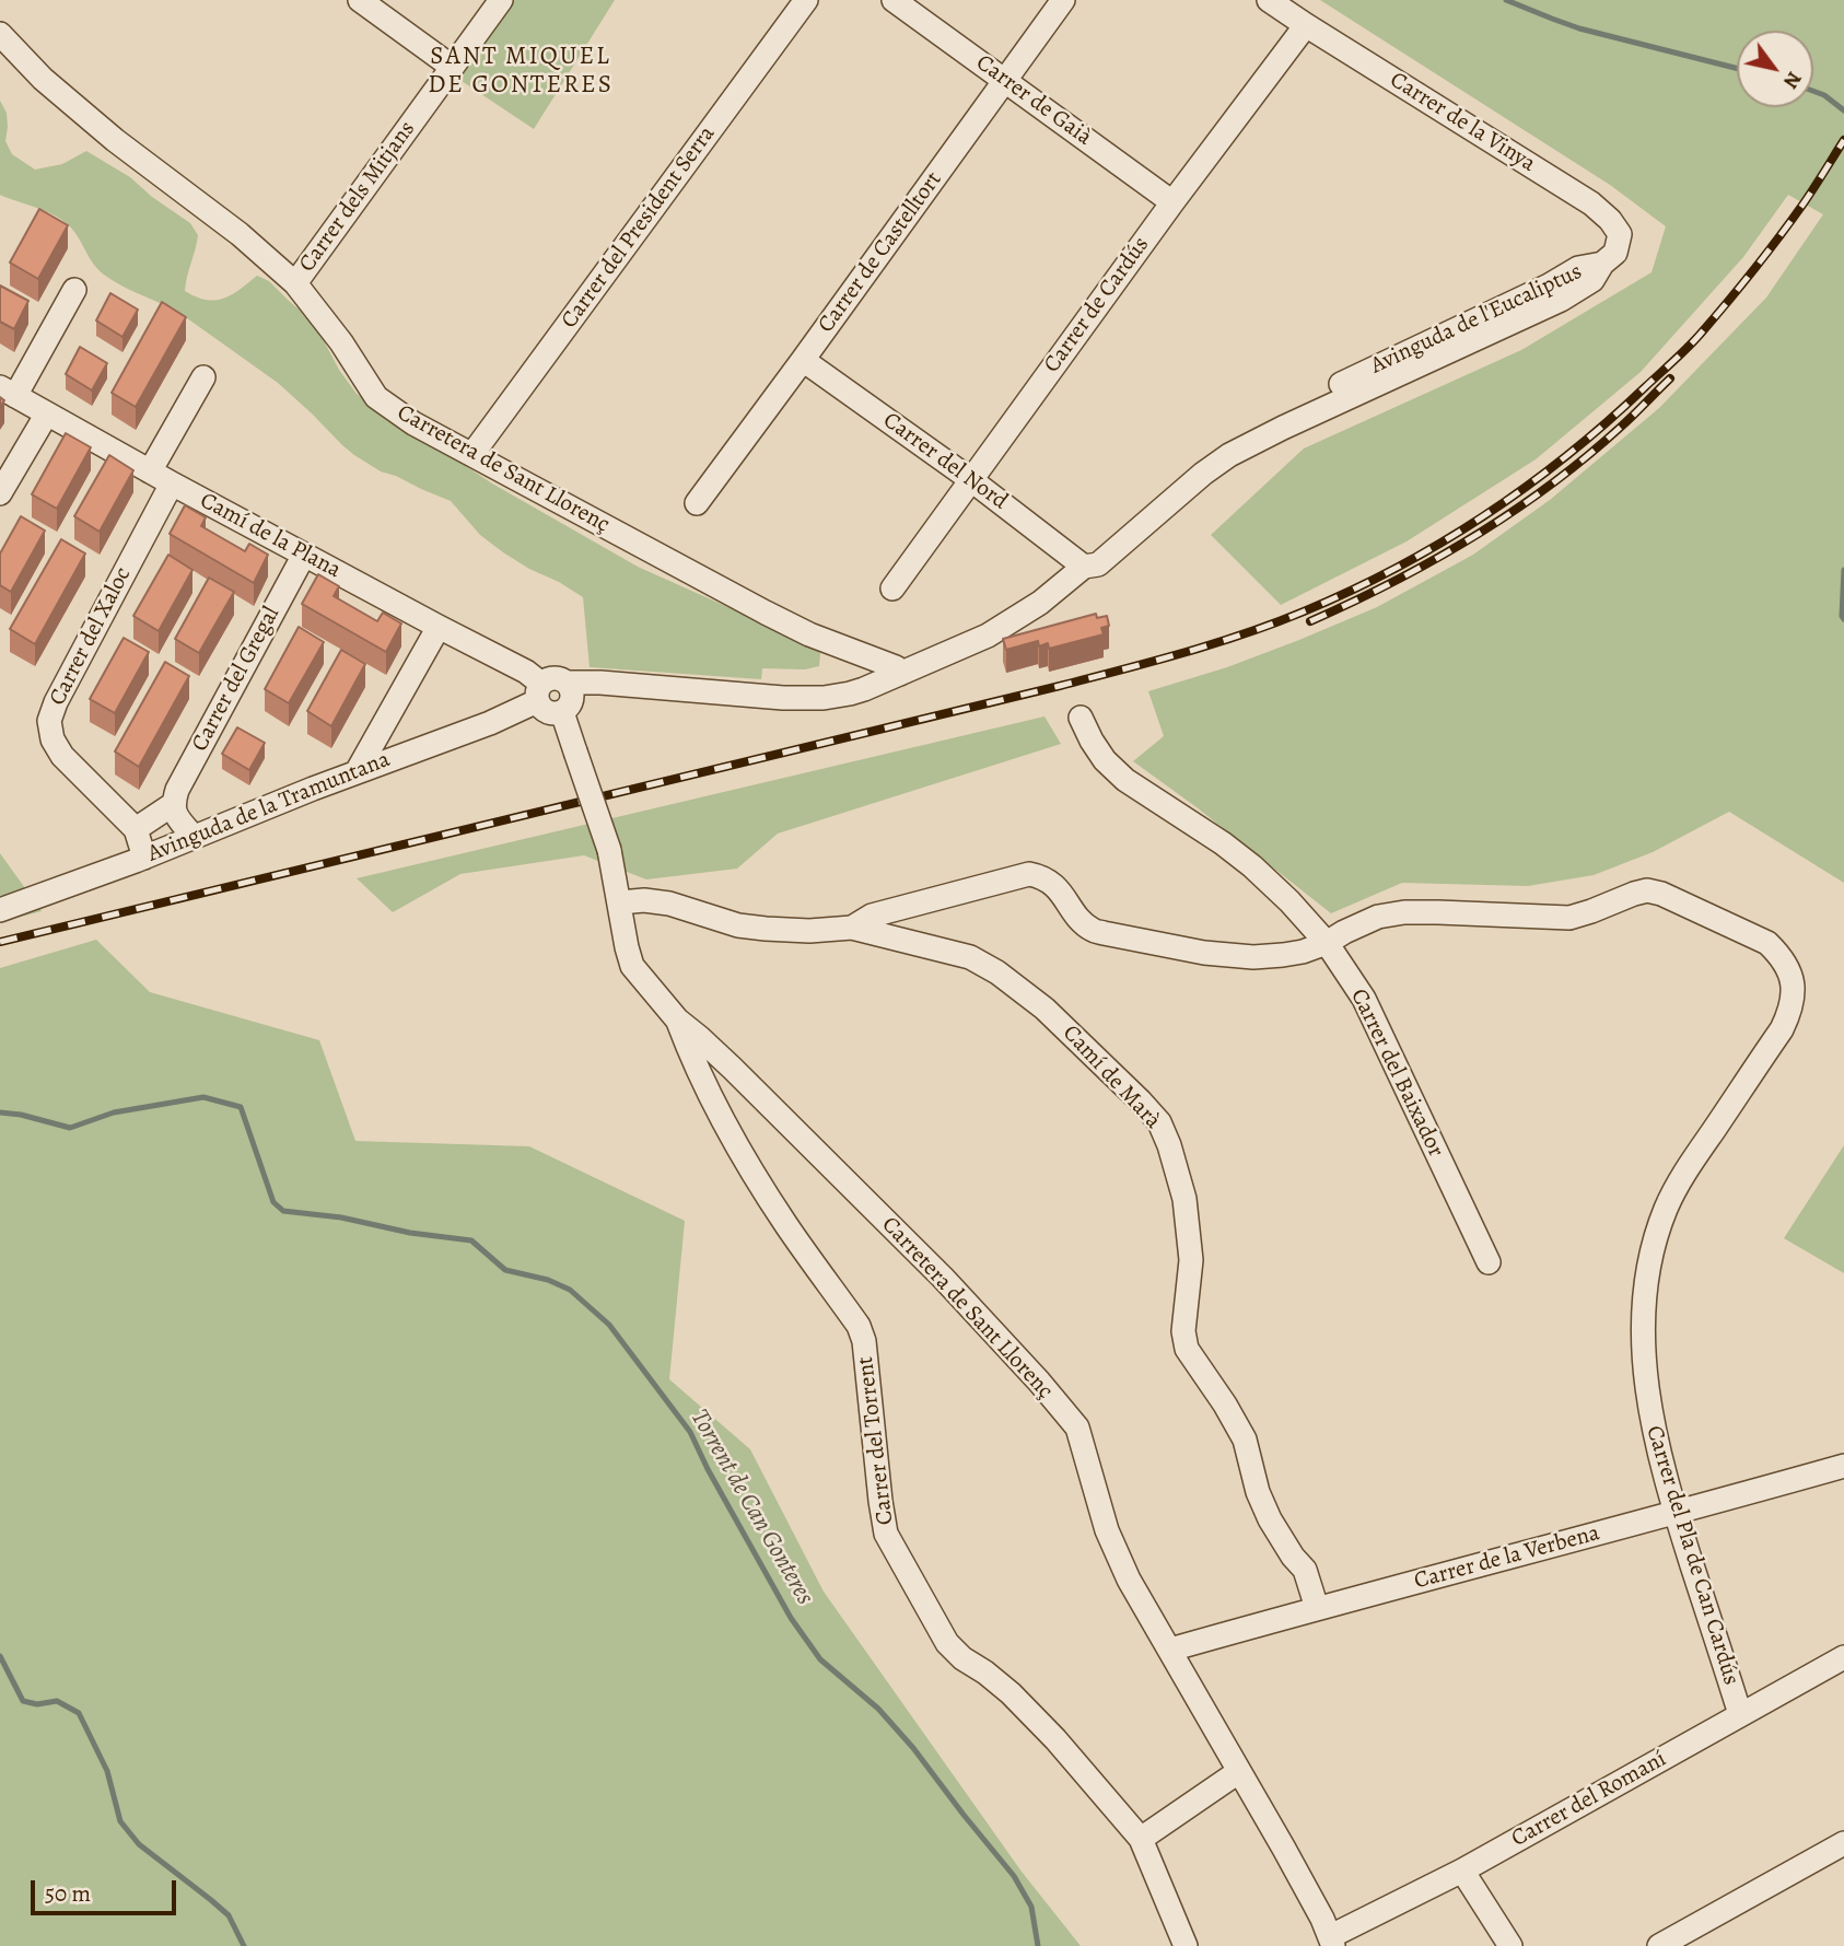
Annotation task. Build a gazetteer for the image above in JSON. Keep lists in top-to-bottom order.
{
  "streets": {
    "street": [
      "Carrer de Gaià",
      "Carrer de la Vinya",
      "Carrer dels Mitjans",
      "Carrer del President Serra",
      "Carrer de Castelltort",
      "Carrer de Cardús",
      "Avinguda de l'Eucaliptus",
      "Carrer del Nord",
      "Carretera de Sant Llorenç",
      "Camí de la Plana",
      "Carrer del Xaloc",
      "Carrer del Gregal",
      "Avinguda de la Tramuntana",
      "Carrer del Baixador",
      "Camí de Marà",
      "Carrer del Torrent",
      "Carrer del Pla de Can Cardús",
      "Carrer de la Verbena",
      "Carrer del Romaní"
    ]
  },
  "crossings": [
    ["Carrer de Gaià", "Carrer de Castelltort"],
    ["Carrer de Gaià", "Carrer de Cardús"],
    ["Carrer de la Vinya", "Carrer de Cardús"],
    ["Carrer de la Vinya", "Avinguda de l'Eucaliptus"],
    ["Carrer dels Mitjans", "Carretera de Sant Llorenç"],
    ["Carrer del President Serra", "Carretera de Sant Llorenç"],
    ["Carrer de Castelltort", "Carrer del Nord"],
    ["Carrer de Cardús", "Carrer del Nord"],
    ["Avinguda de l'Eucaliptus", "Carrer del Nord"],
    ["Avinguda de l'Eucaliptus", "Carretera de Sant Llorenç"],
    ["Carretera de Sant Llorenç", "Camí de la Plana"],
    ["Carretera de Sant Llorenç", "Camí de Marà"],
    ["Carretera de Sant Llorenç", "Carrer del Torrent"],
    ["Carretera de Sant Llorenç", "Carrer de la Verbena"],
    ["Carretera de Sant Llorenç", "Carrer del Romaní"],
    ["Camí de la Plana", "Carrer del Xaloc"],
    ["Camí de la Plana", "Carrer del Gregal"],
    ["Camí de la Plana", "Avinguda de la Tramuntana"],
    ["Carrer del Xaloc", "Avinguda de la Tramuntana"],
    ["Carrer del Baixador", "Carrer del Pla de Can Cardús"],
    ["Camí de Marà", "Carrer del Pla de Can Cardús"],
    ["Camí de Marà", "Carrer de la Verbena"],
    ["Carrer del Pla de Can Cardús", "Carrer de la Verbena"],
    ["Carrer del Pla de Can Cardús", "Carrer del Romaní"]
  ],
  "districts": ["SANT MIQUEL DE GONTERES"],
  "water": ["Torrent de Can Gonteres"],
  "scale_bar": "50 m",
  "north": "bottom right"
}
